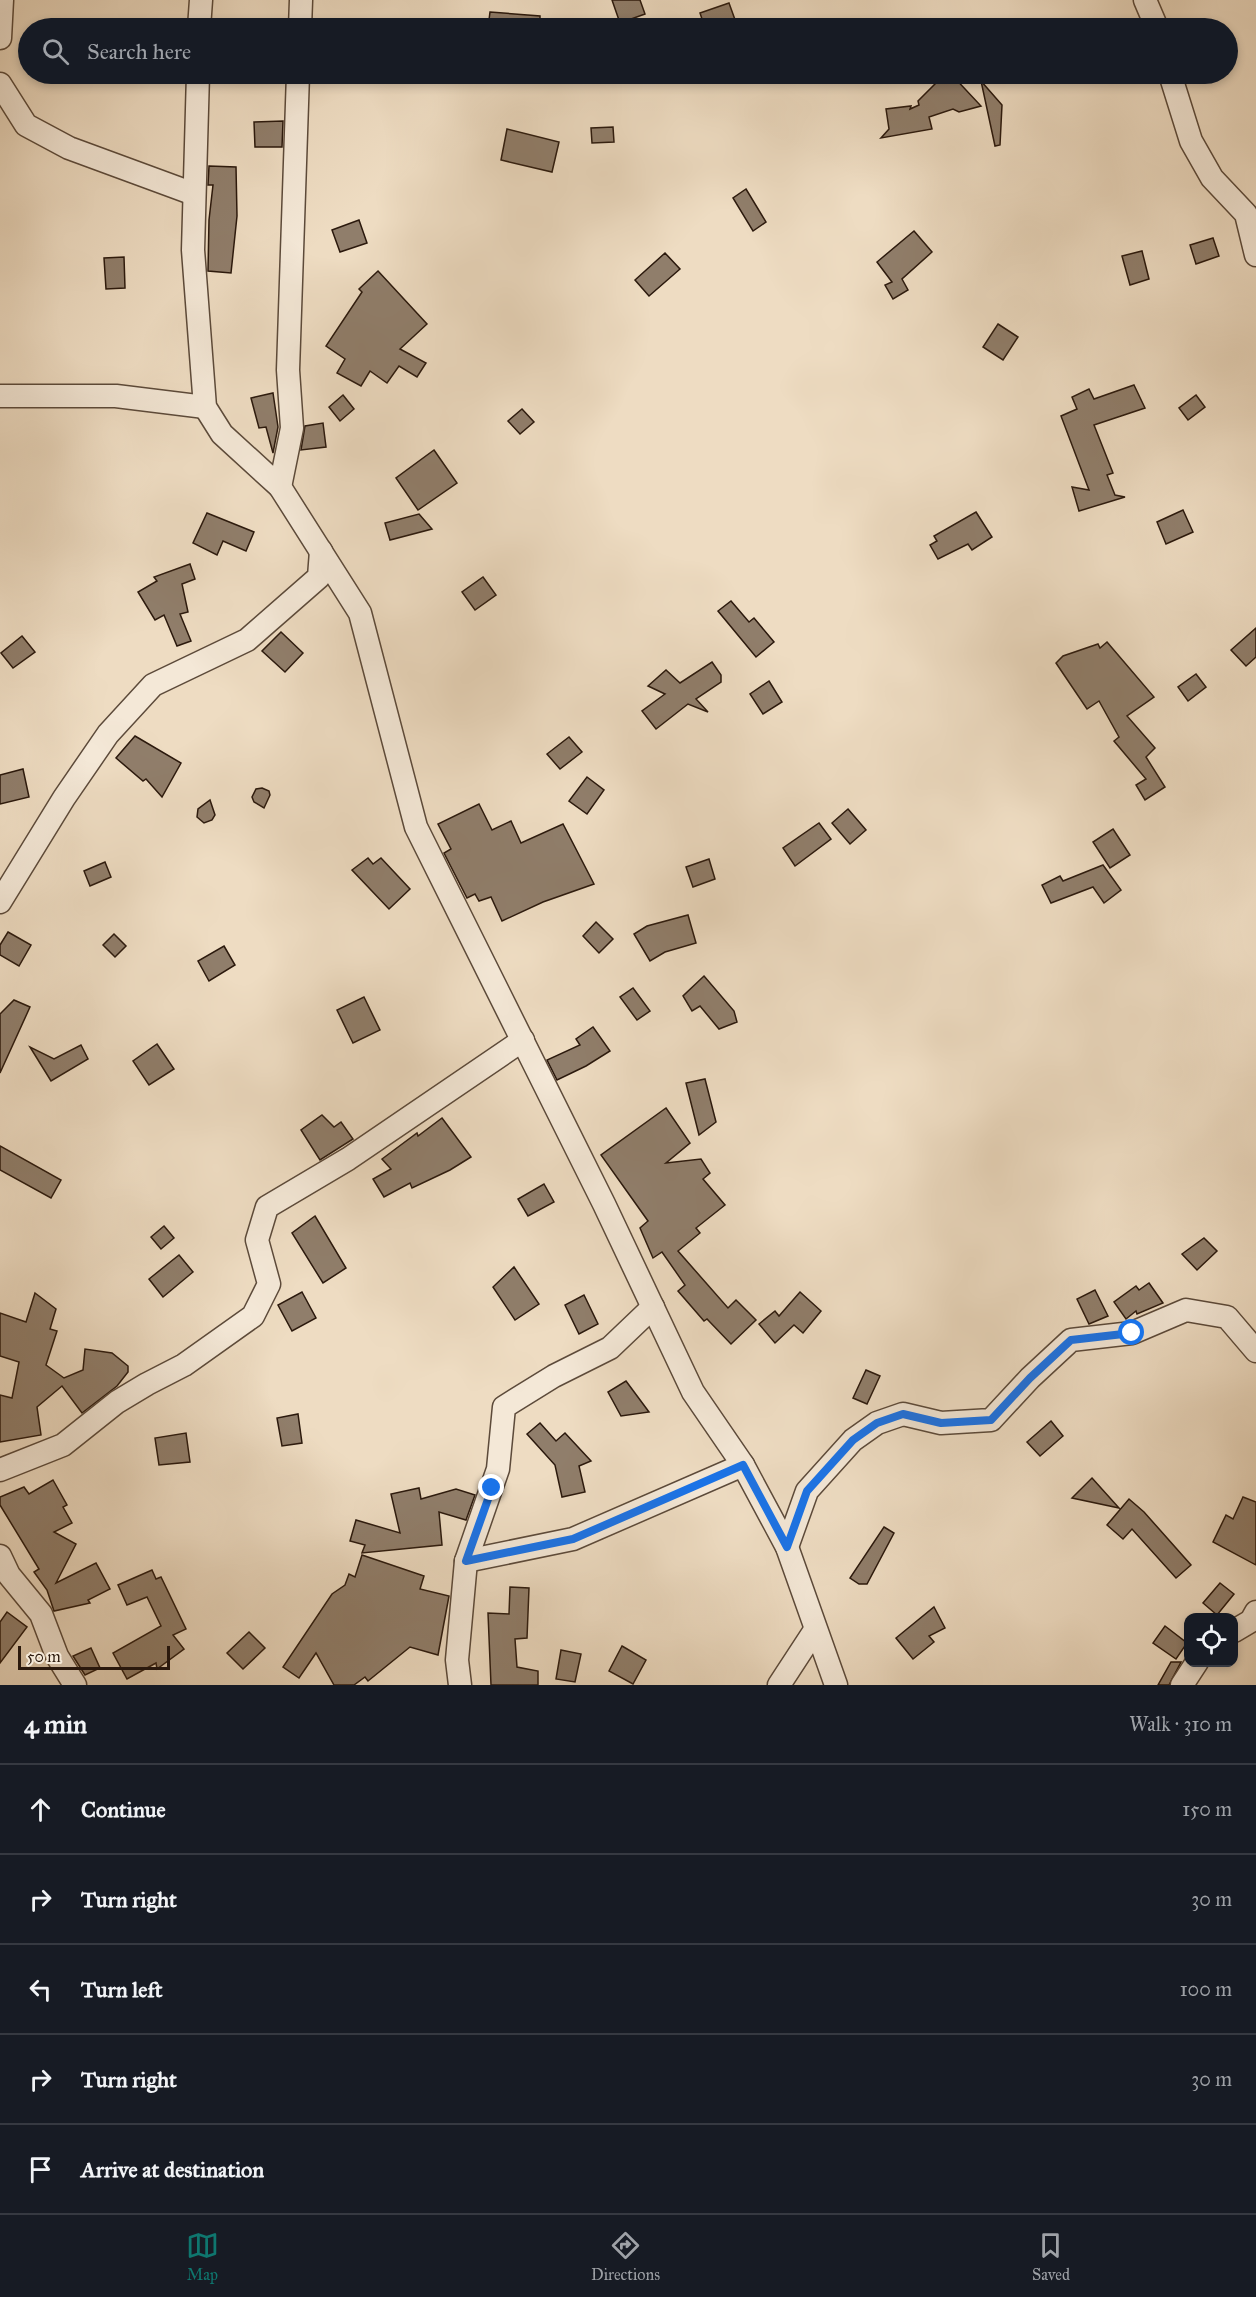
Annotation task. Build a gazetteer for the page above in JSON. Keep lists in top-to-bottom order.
{
  "scale_bar": "50 m",
  "page": {
    "search": "Search here",
    "scale": "50 m",
    "heading": ["4 min", "Walk · 310 m"],
    "list": [
      ["Continue", "150 m"],
      ["Turn right", "30 m"],
      ["Turn left", "100 m"],
      ["Turn right", "30 m"],
      "Arrive at destination"
    ],
    "nav": ["Map", "Directions", "Saved"]
  }
}
